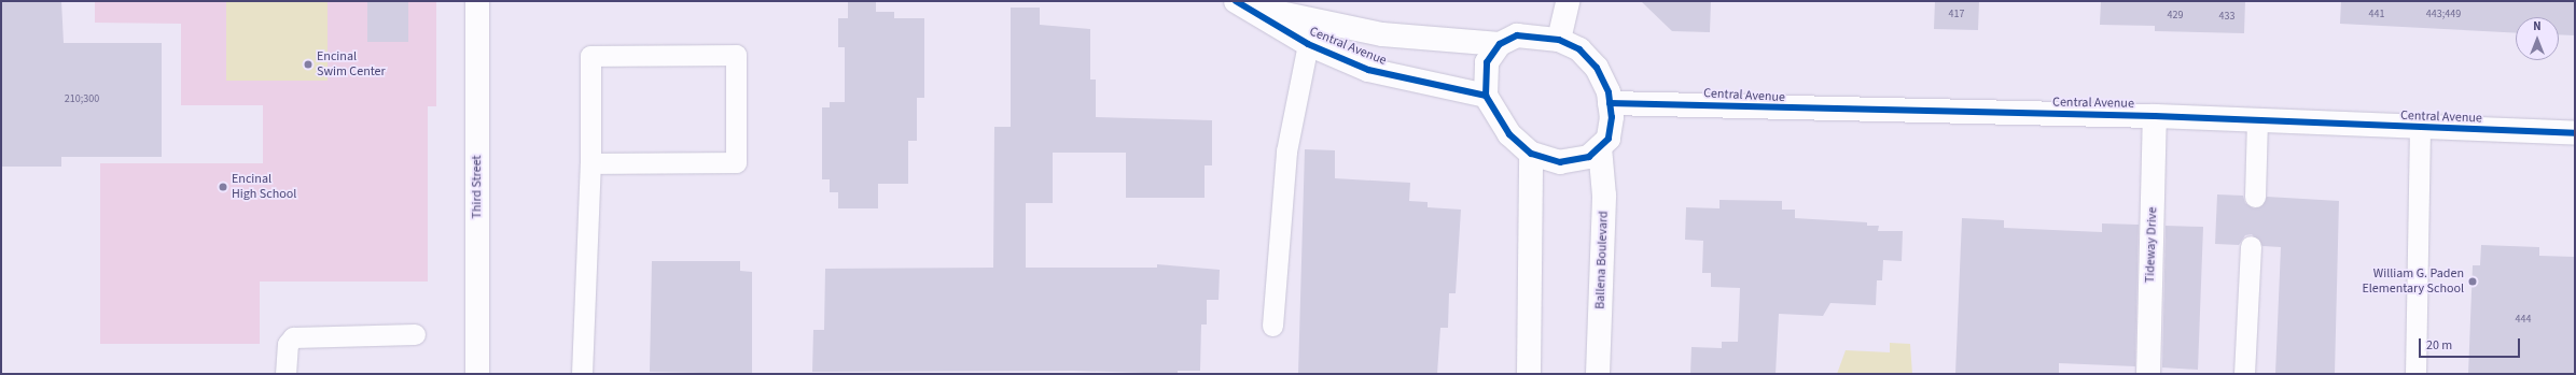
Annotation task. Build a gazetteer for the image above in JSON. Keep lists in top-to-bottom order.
{
  "streets": {
    "street": [
      "Central Avenue",
      "Third Street",
      "Tideway Drive",
      "Ballena Boulevard"
    ]
  },
  "crossings": [
    ["Central Avenue", "Tideway Drive"],
    ["Central Avenue", "Ballena Boulevard"]
  ],
  "places": ["Encinal Swim Center", "Encinal High School", "William G. Paden Elementary School"],
  "house_numbers": [
    "417",
    "441",
    "443;449",
    "429",
    "433",
    "210;300",
    "444"
  ],
  "scale_bar": "20 m",
  "north": "top"
}
